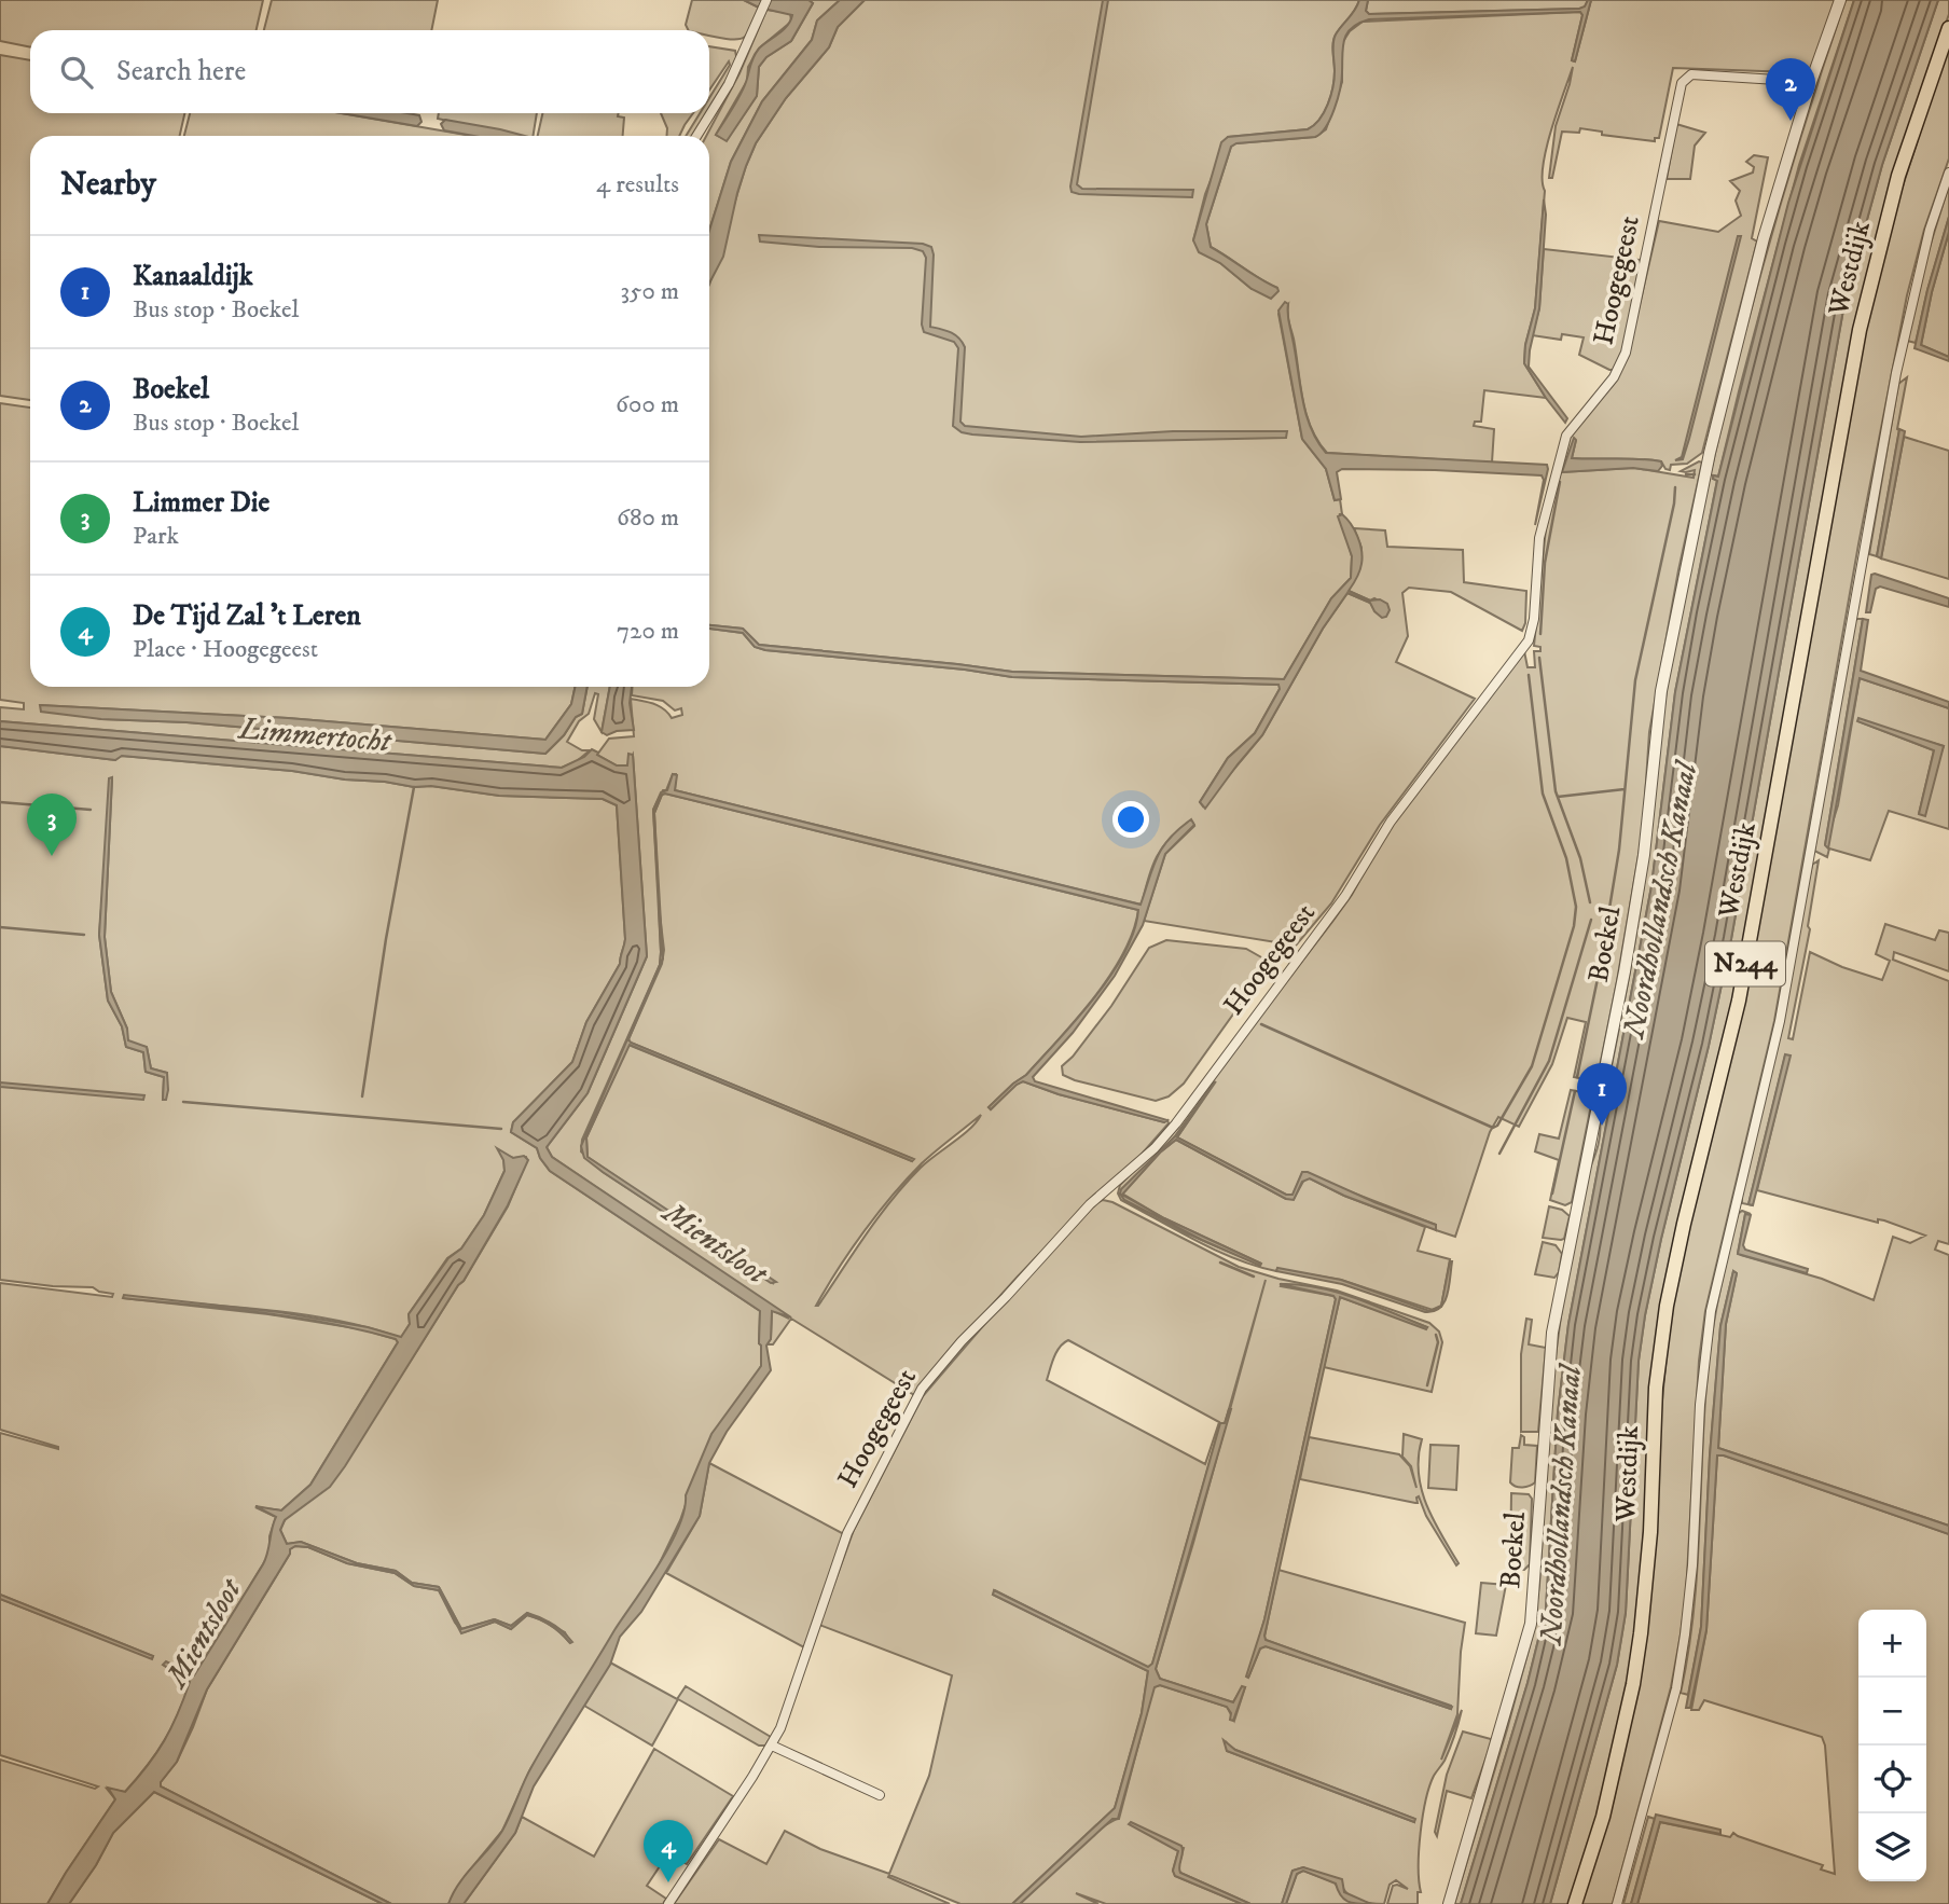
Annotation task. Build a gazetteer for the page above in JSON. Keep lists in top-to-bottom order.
{
  "streets": {
    "main road": ["Westdijk", "N244"],
    "street": ["Hoogegeest", "Boekel"]
  },
  "crossings": [
    ["Hoogegeest", "Boekel"]
  ],
  "water": ["Limmertocht", "Noordhollandsch Kanaal", "Mientsloot"],
  "page": {
    "search": "Search here",
    "pins": [
      "2",
      "3",
      "1",
      "4"
    ],
    "heading": ["Nearby", "4 results"],
    "list": [
      {
        "mark": "1",
        "name": "Kanaaldijk",
        "note": "Bus stop · Boekel",
        "value": "350 m"
      },
      {
        "mark": "2",
        "name": "Boekel",
        "note": "Bus stop · Boekel",
        "value": "600 m"
      },
      {
        "mark": "3",
        "name": "Limmer Die",
        "note": "Park",
        "value": "680 m"
      },
      {
        "mark": "4",
        "name": "De Tijd Zal 't Leren",
        "note": "Place · Hoogegeest",
        "value": "720 m"
      }
    ],
    "map_buttons": ["+", "−"]
  }
}
